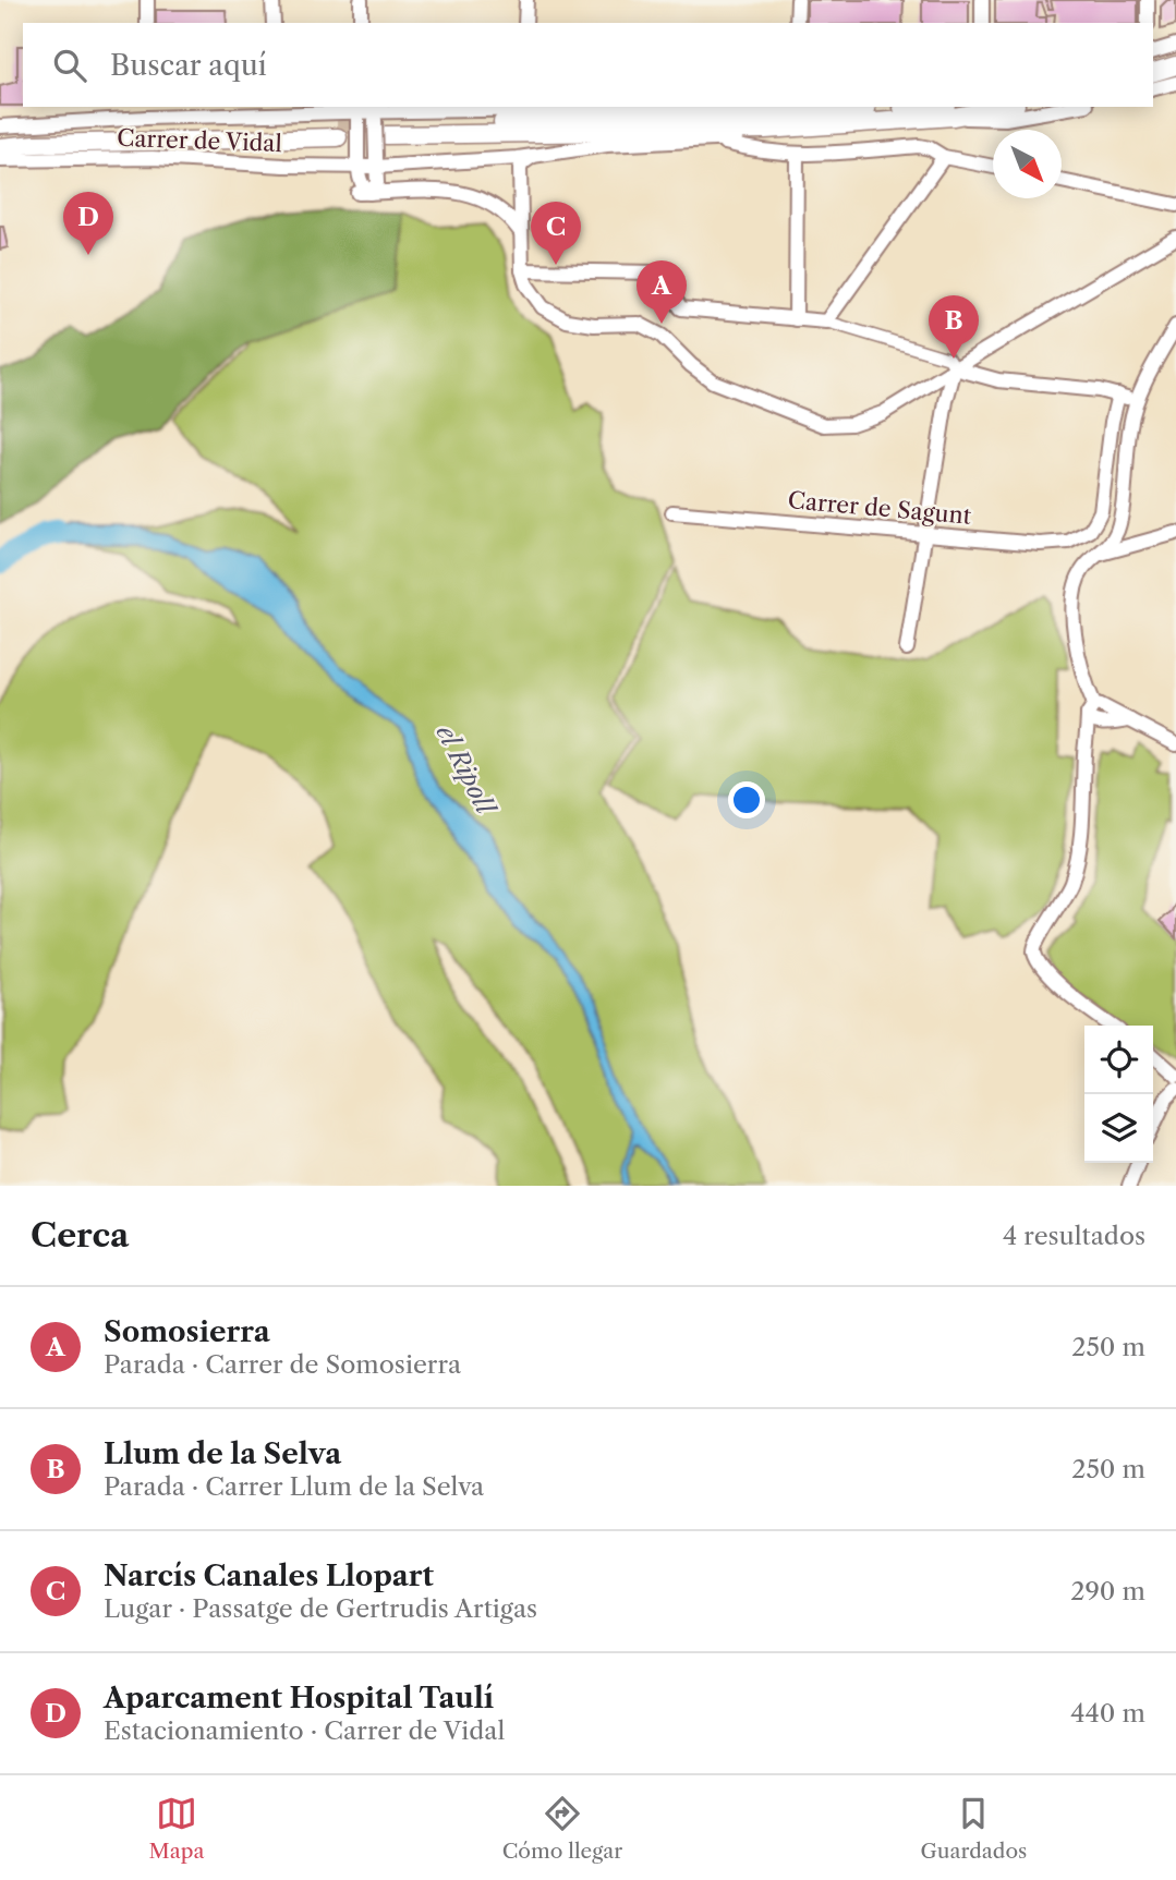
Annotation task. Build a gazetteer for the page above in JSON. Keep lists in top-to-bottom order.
{
  "streets": {
    "street": ["Carrer de Vidal", "Carrer de Sagunt"]
  },
  "water": ["el Ripoll"],
  "north": "bottom right",
  "page": {
    "search": "Buscar aquí",
    "pins": [
      "D",
      "C",
      "A",
      "B"
    ],
    "heading": ["Cerca", "4 resultados"],
    "list": [
      {
        "mark": "A",
        "name": "Somosierra",
        "note": "Parada · Carrer de Somosierra",
        "value": "250 m"
      },
      {
        "mark": "B",
        "name": "Llum de la Selva",
        "note": "Parada · Carrer Llum de la Selva",
        "value": "250 m"
      },
      {
        "mark": "C",
        "name": "Narcís Canales Llopart",
        "note": "Lugar · Passatge de Gertrudis Artigas",
        "value": "290 m"
      },
      {
        "mark": "D",
        "name": "Aparcament Hospital Taulí",
        "note": "Estacionamiento · Carrer de Vidal",
        "value": "440 m"
      }
    ],
    "nav": ["Mapa", "Cómo llegar", "Guardados"]
  }
}
